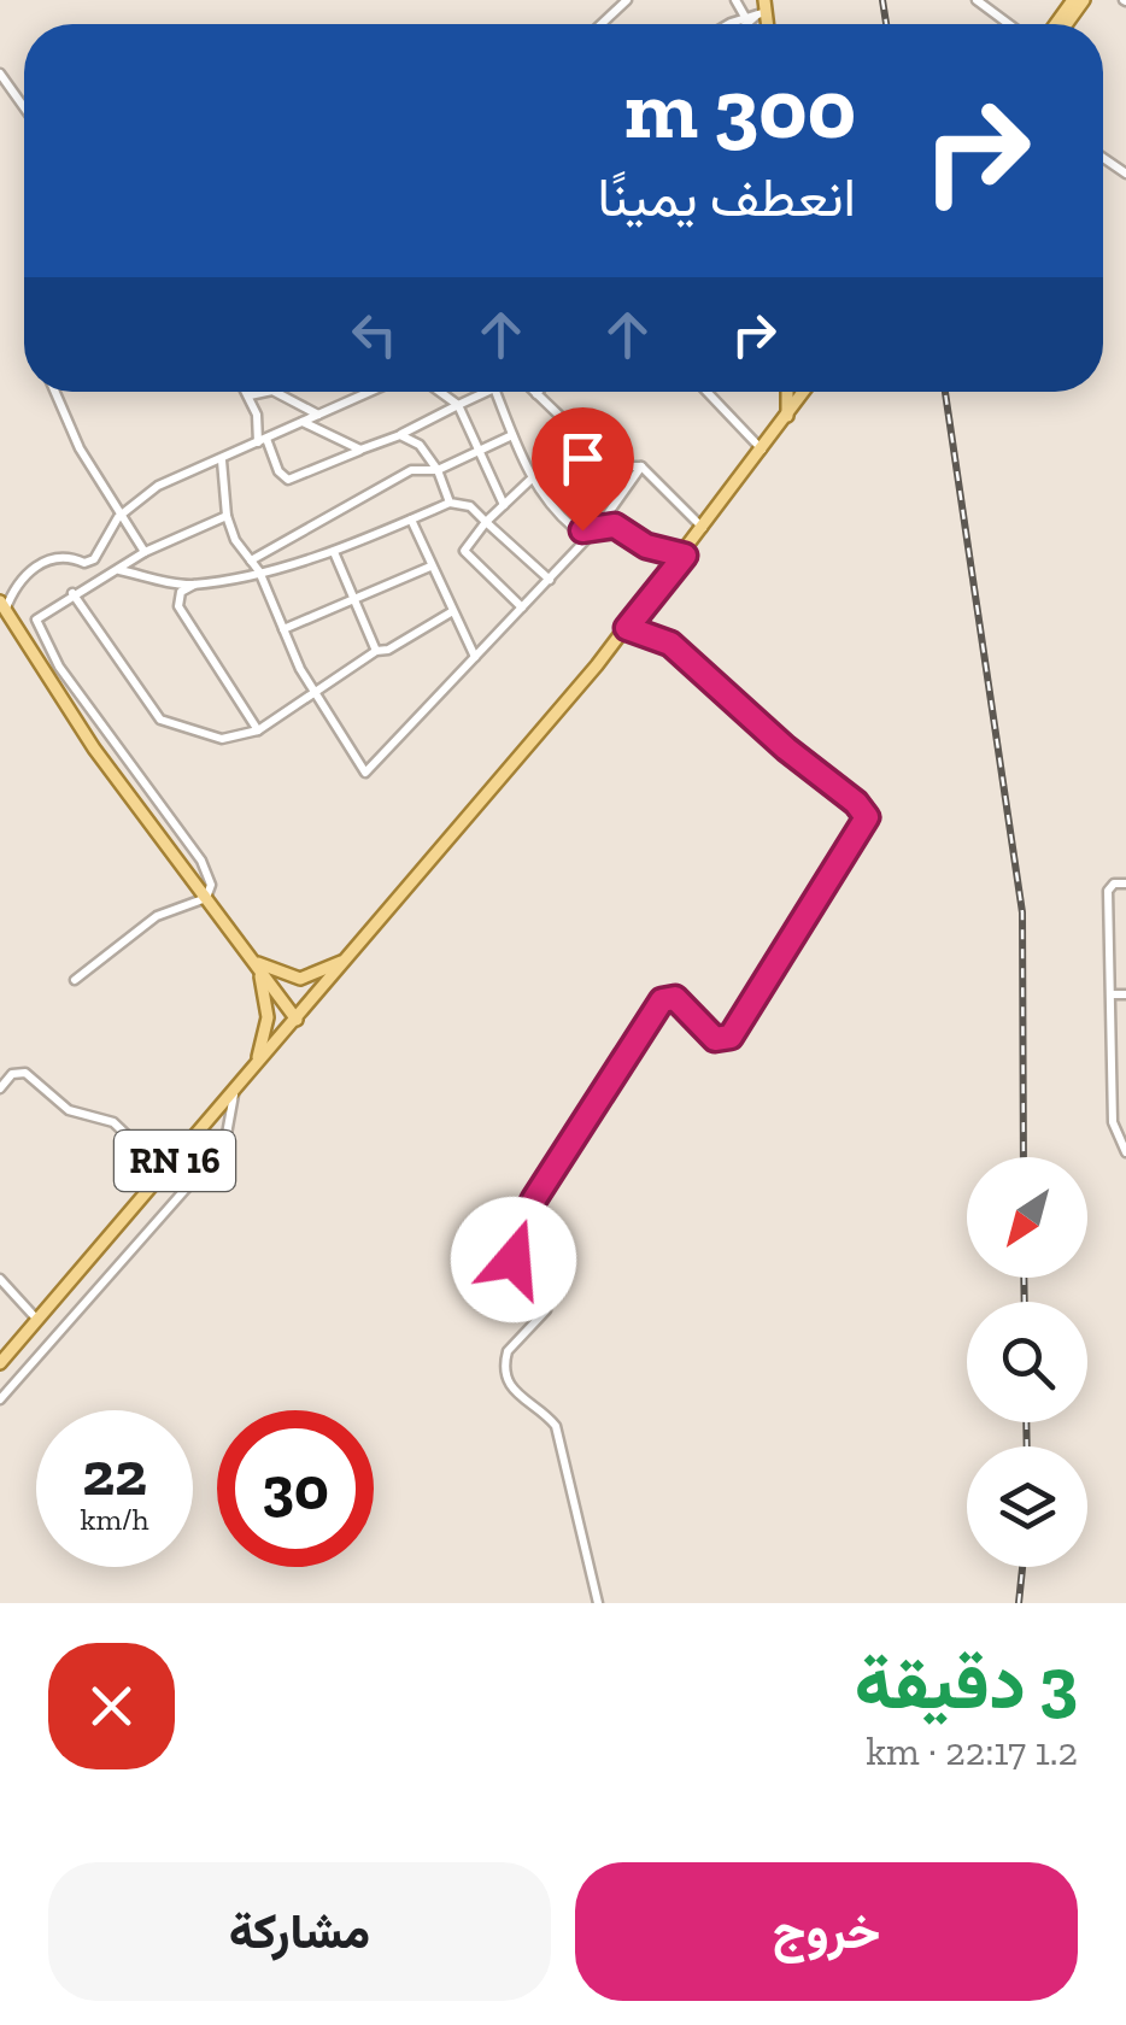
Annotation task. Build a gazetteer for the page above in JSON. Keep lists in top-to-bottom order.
{
  "streets": {
    "main road": ["RN 16"]
  },
  "north": "bottom left",
  "page": {
    "turn": ["300 m", "انعطف يمينًا"],
    "speed": "22 km/h",
    "limit": "30",
    "heading": ["3 دقيقة", "1.2 km · 22:17"],
    "buttons": ["خروج", "مشاركة"]
  }
}
